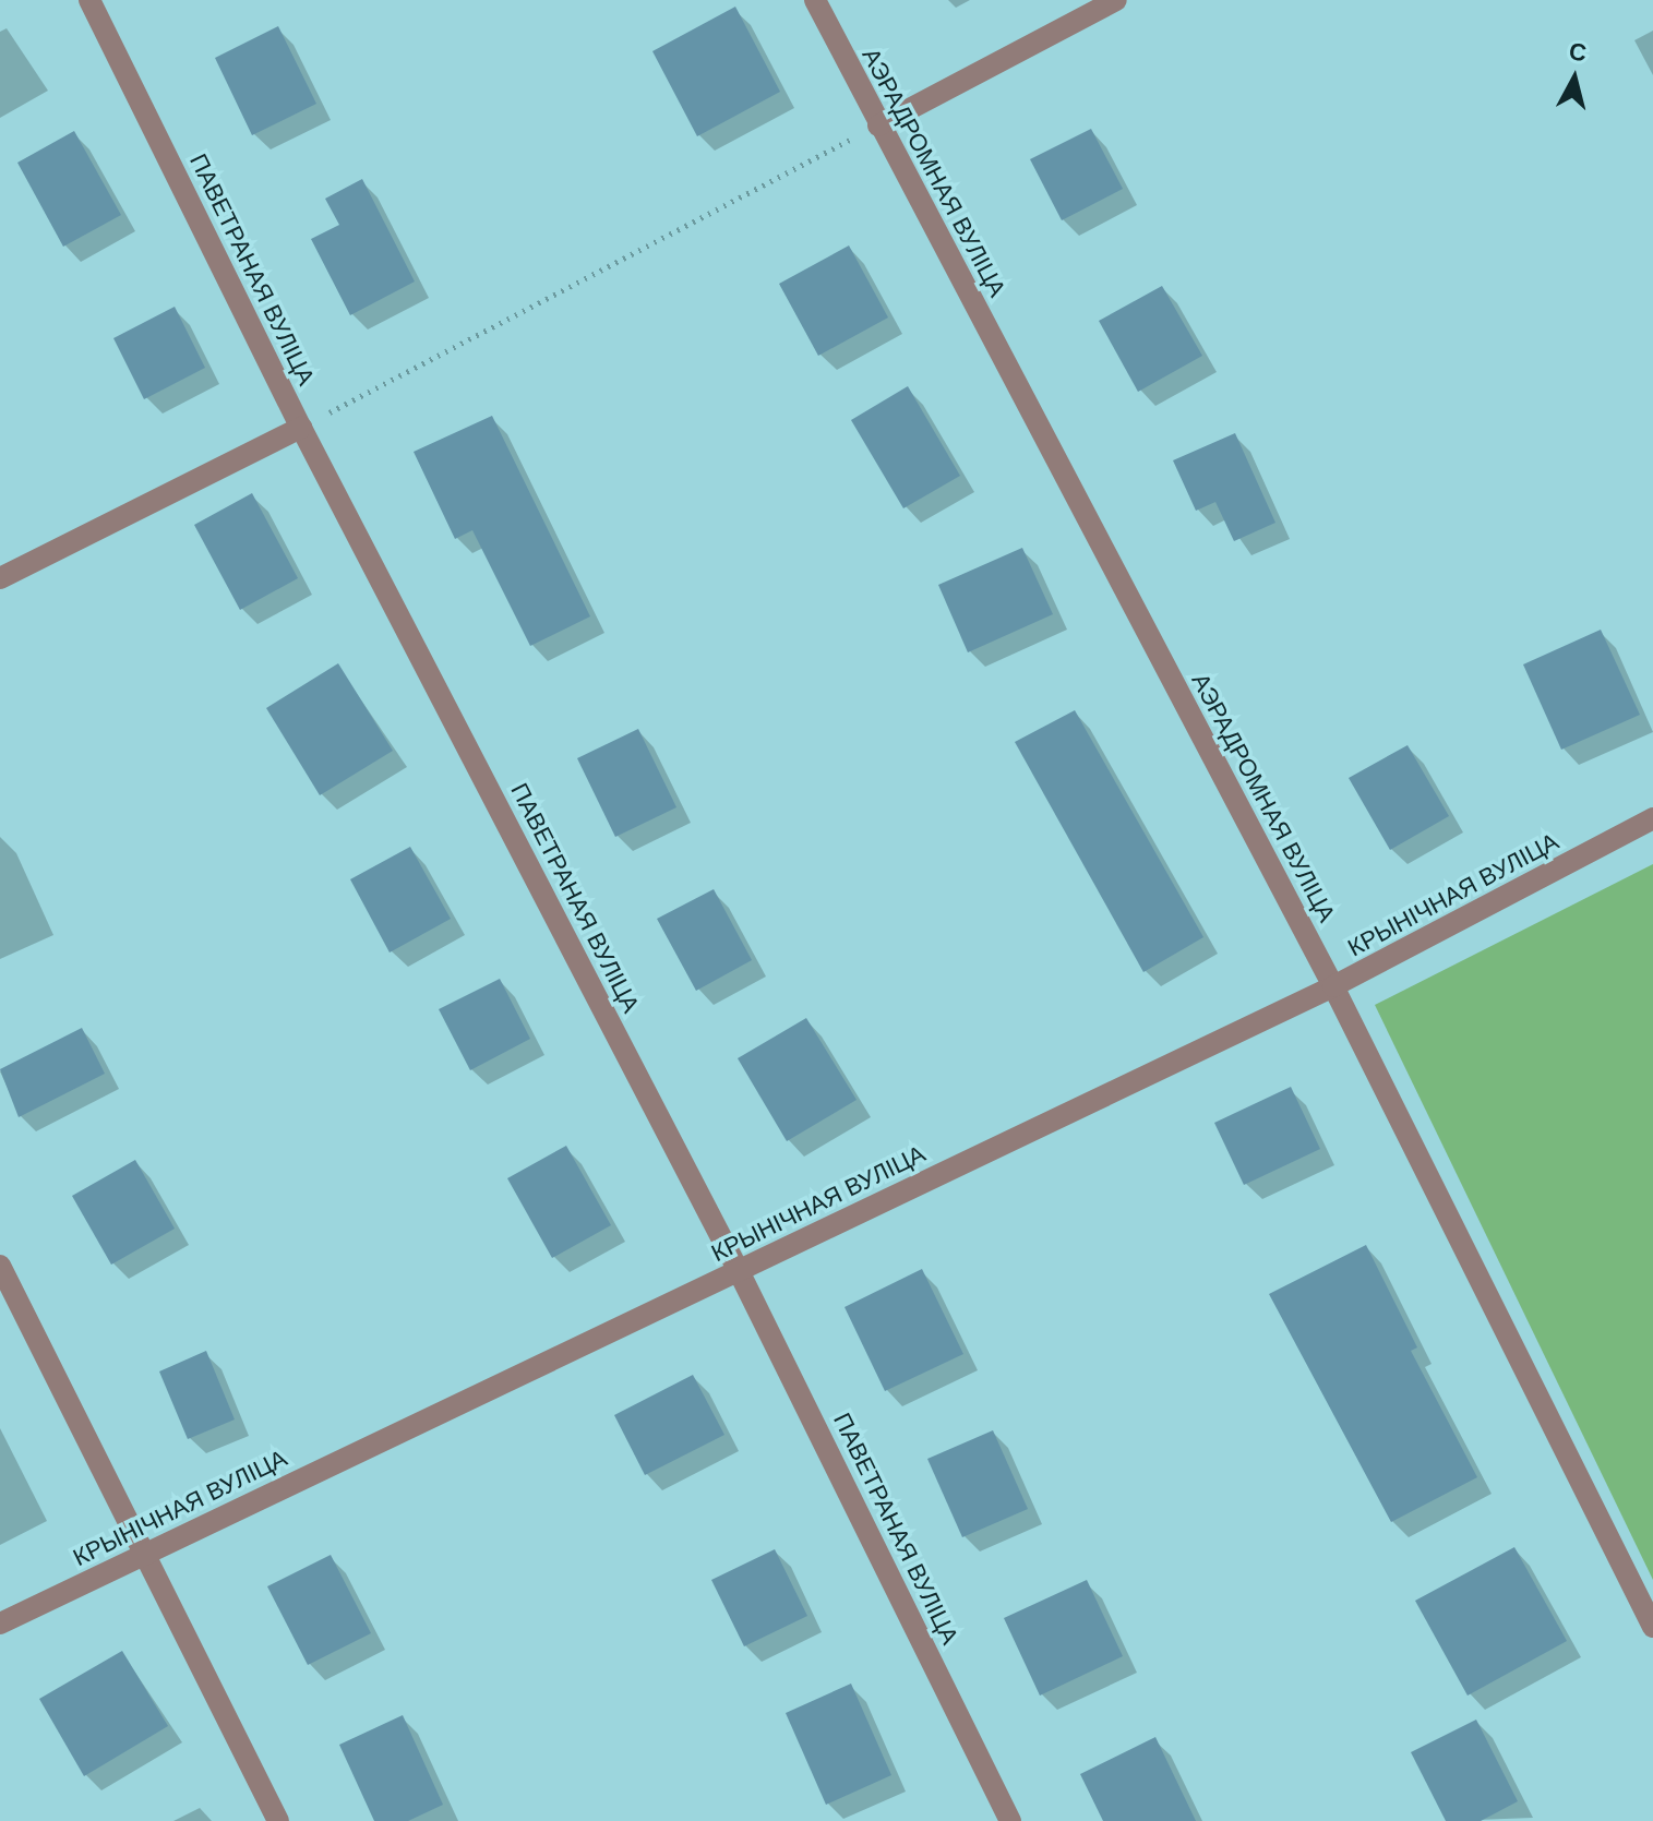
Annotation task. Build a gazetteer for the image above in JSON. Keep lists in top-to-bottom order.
{
  "streets": {
    "street": ["АЭРАДРОМНАЯ ВУЛІЦА", "ПАВЕТРАНАЯ ВУЛІЦА", "КРЫНІЧНАЯ ВУЛІЦА"]
  },
  "crossings": [
    ["АЭРАДРОМНАЯ ВУЛІЦА", "КРЫНІЧНАЯ ВУЛІЦА"],
    ["ПАВЕТРАНАЯ ВУЛІЦА", "КРЫНІЧНАЯ ВУЛІЦА"]
  ],
  "north": "top"
}
